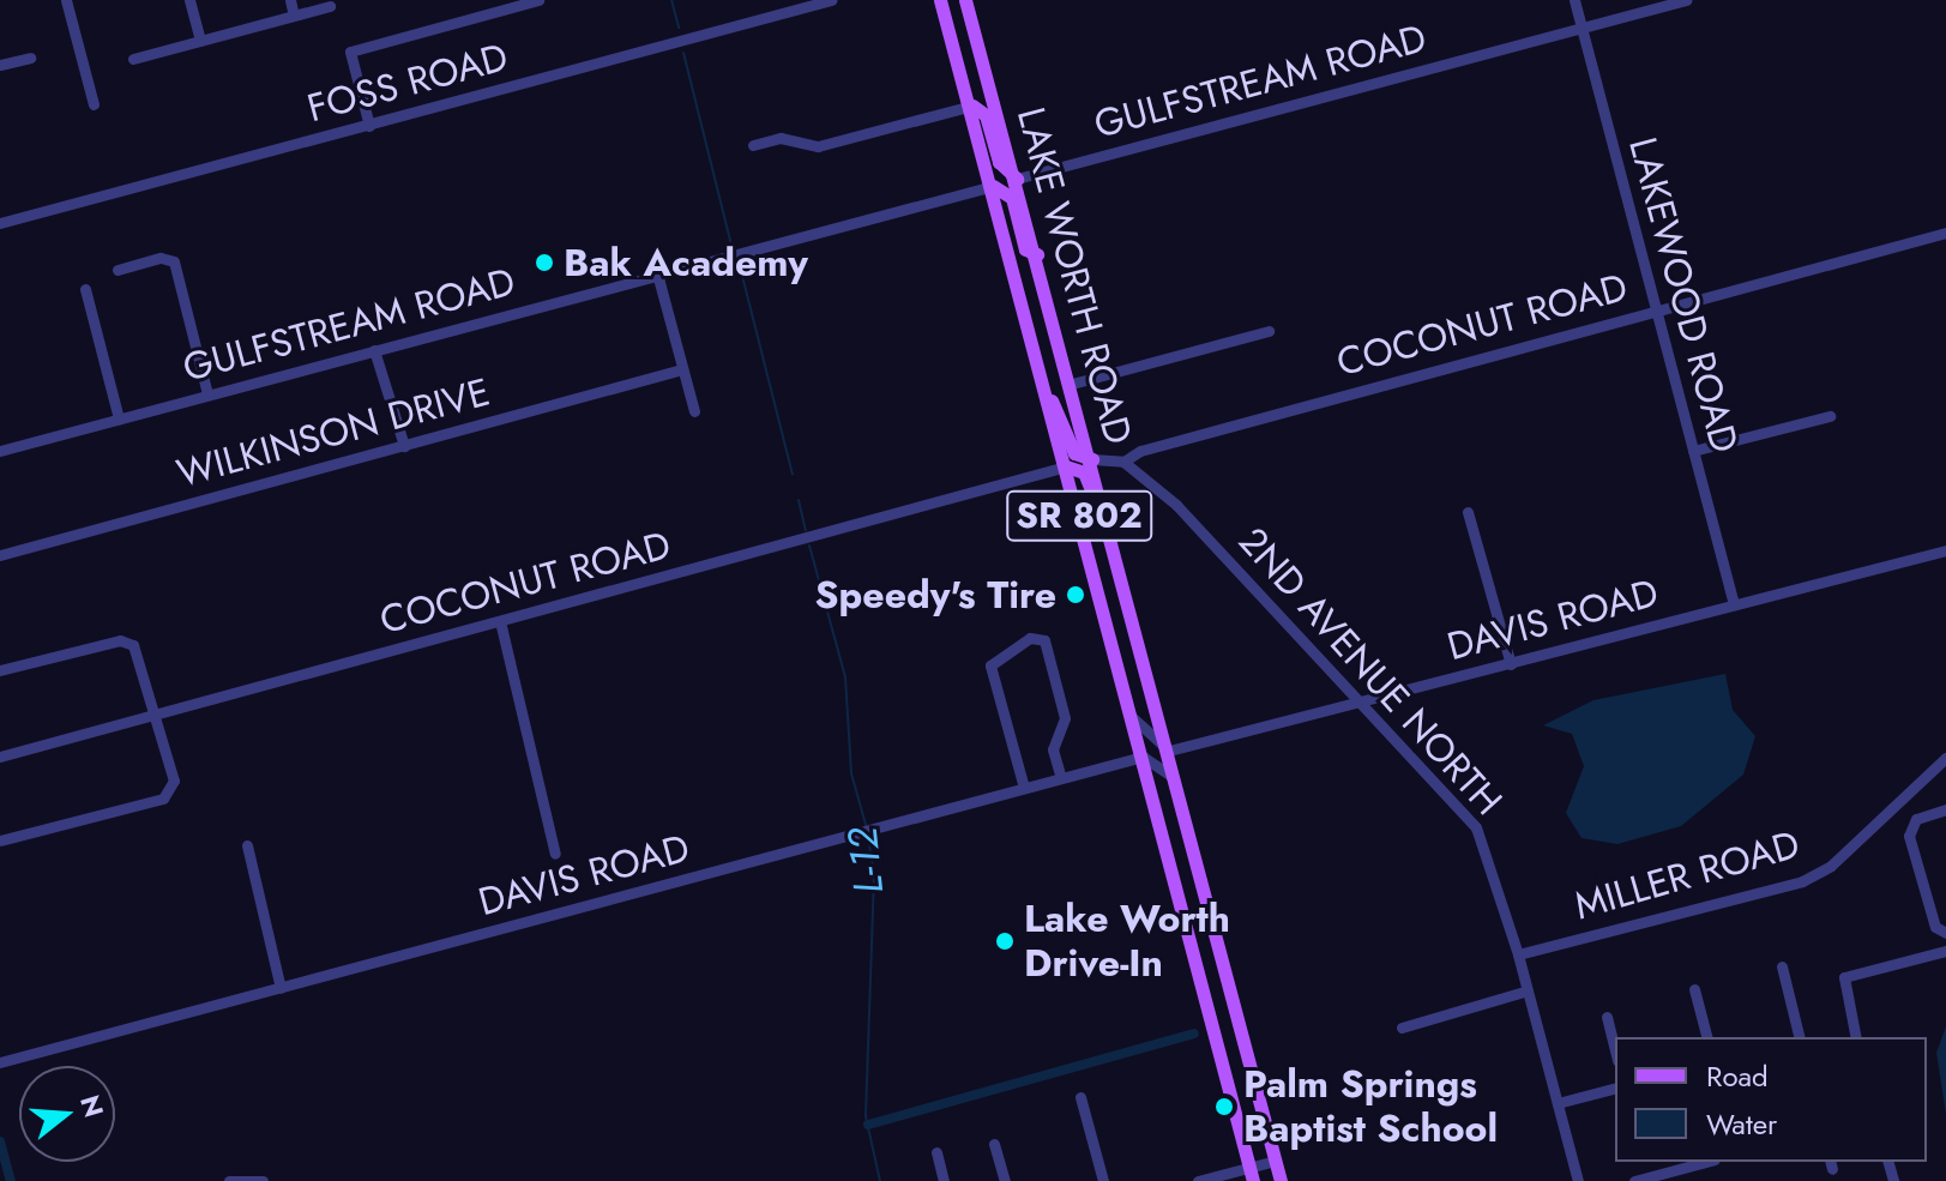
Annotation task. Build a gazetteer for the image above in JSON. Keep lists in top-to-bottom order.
{
  "streets": {
    "main road": ["LAKE WORTH ROAD", "SR 802"],
    "street": [
      "GULFSTREAM ROAD",
      "FOSS ROAD",
      "LAKEWOOD ROAD",
      "COCONUT ROAD",
      "WILKINSON DRIVE",
      "DAVIS ROAD",
      "2ND AVENUE NORTH",
      "MILLER ROAD"
    ]
  },
  "crossings": [
    ["GULFSTREAM ROAD", "LAKE WORTH ROAD"],
    ["GULFSTREAM ROAD", "LAKEWOOD ROAD"],
    ["LAKE WORTH ROAD", "COCONUT ROAD"],
    ["LAKE WORTH ROAD", "DAVIS ROAD"],
    ["LAKEWOOD ROAD", "COCONUT ROAD"],
    ["LAKEWOOD ROAD", "DAVIS ROAD"],
    ["COCONUT ROAD", "2ND AVENUE NORTH"],
    ["DAVIS ROAD", "2ND AVENUE NORTH"],
    ["2ND AVENUE NORTH", "MILLER ROAD"]
  ],
  "water": ["L-12"],
  "places": [
    "Bak Academy",
    "Speedy's Tire",
    "Lake Worth Drive-In",
    "Palm Springs Baptist School"
  ],
  "legend": ["Road", "Water"],
  "north": "right"
}
